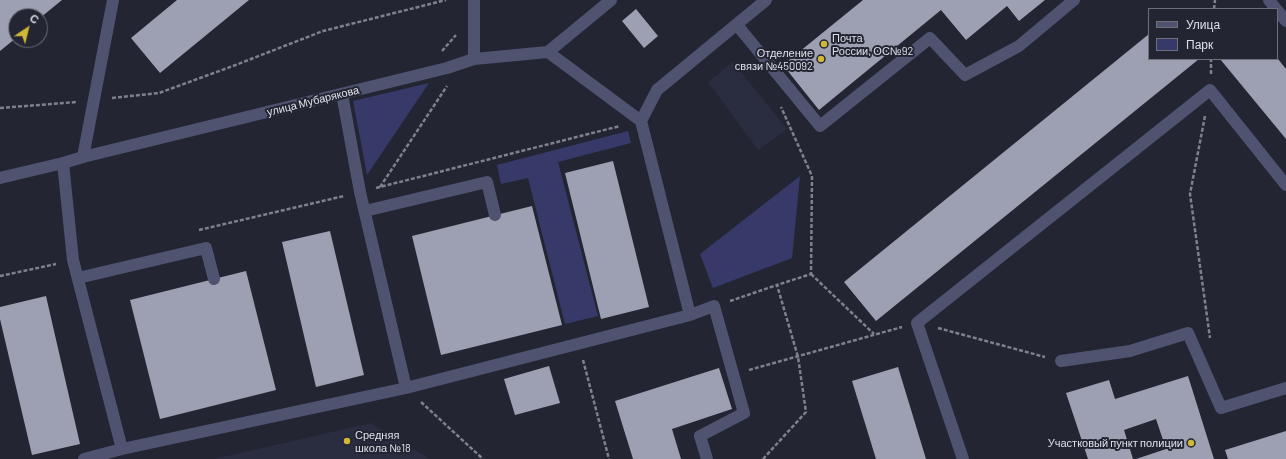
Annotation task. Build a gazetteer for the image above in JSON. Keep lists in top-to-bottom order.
{
  "streets": {
    "street": ["улица Мубарякова"]
  },
  "places": [
    "Почта России, ОС№92",
    "Отделение связи №450092",
    "Средняя школа №18",
    "Участковый пункт полиции"
  ],
  "legend": ["Улица", "Парк"],
  "north": "top right"
}
